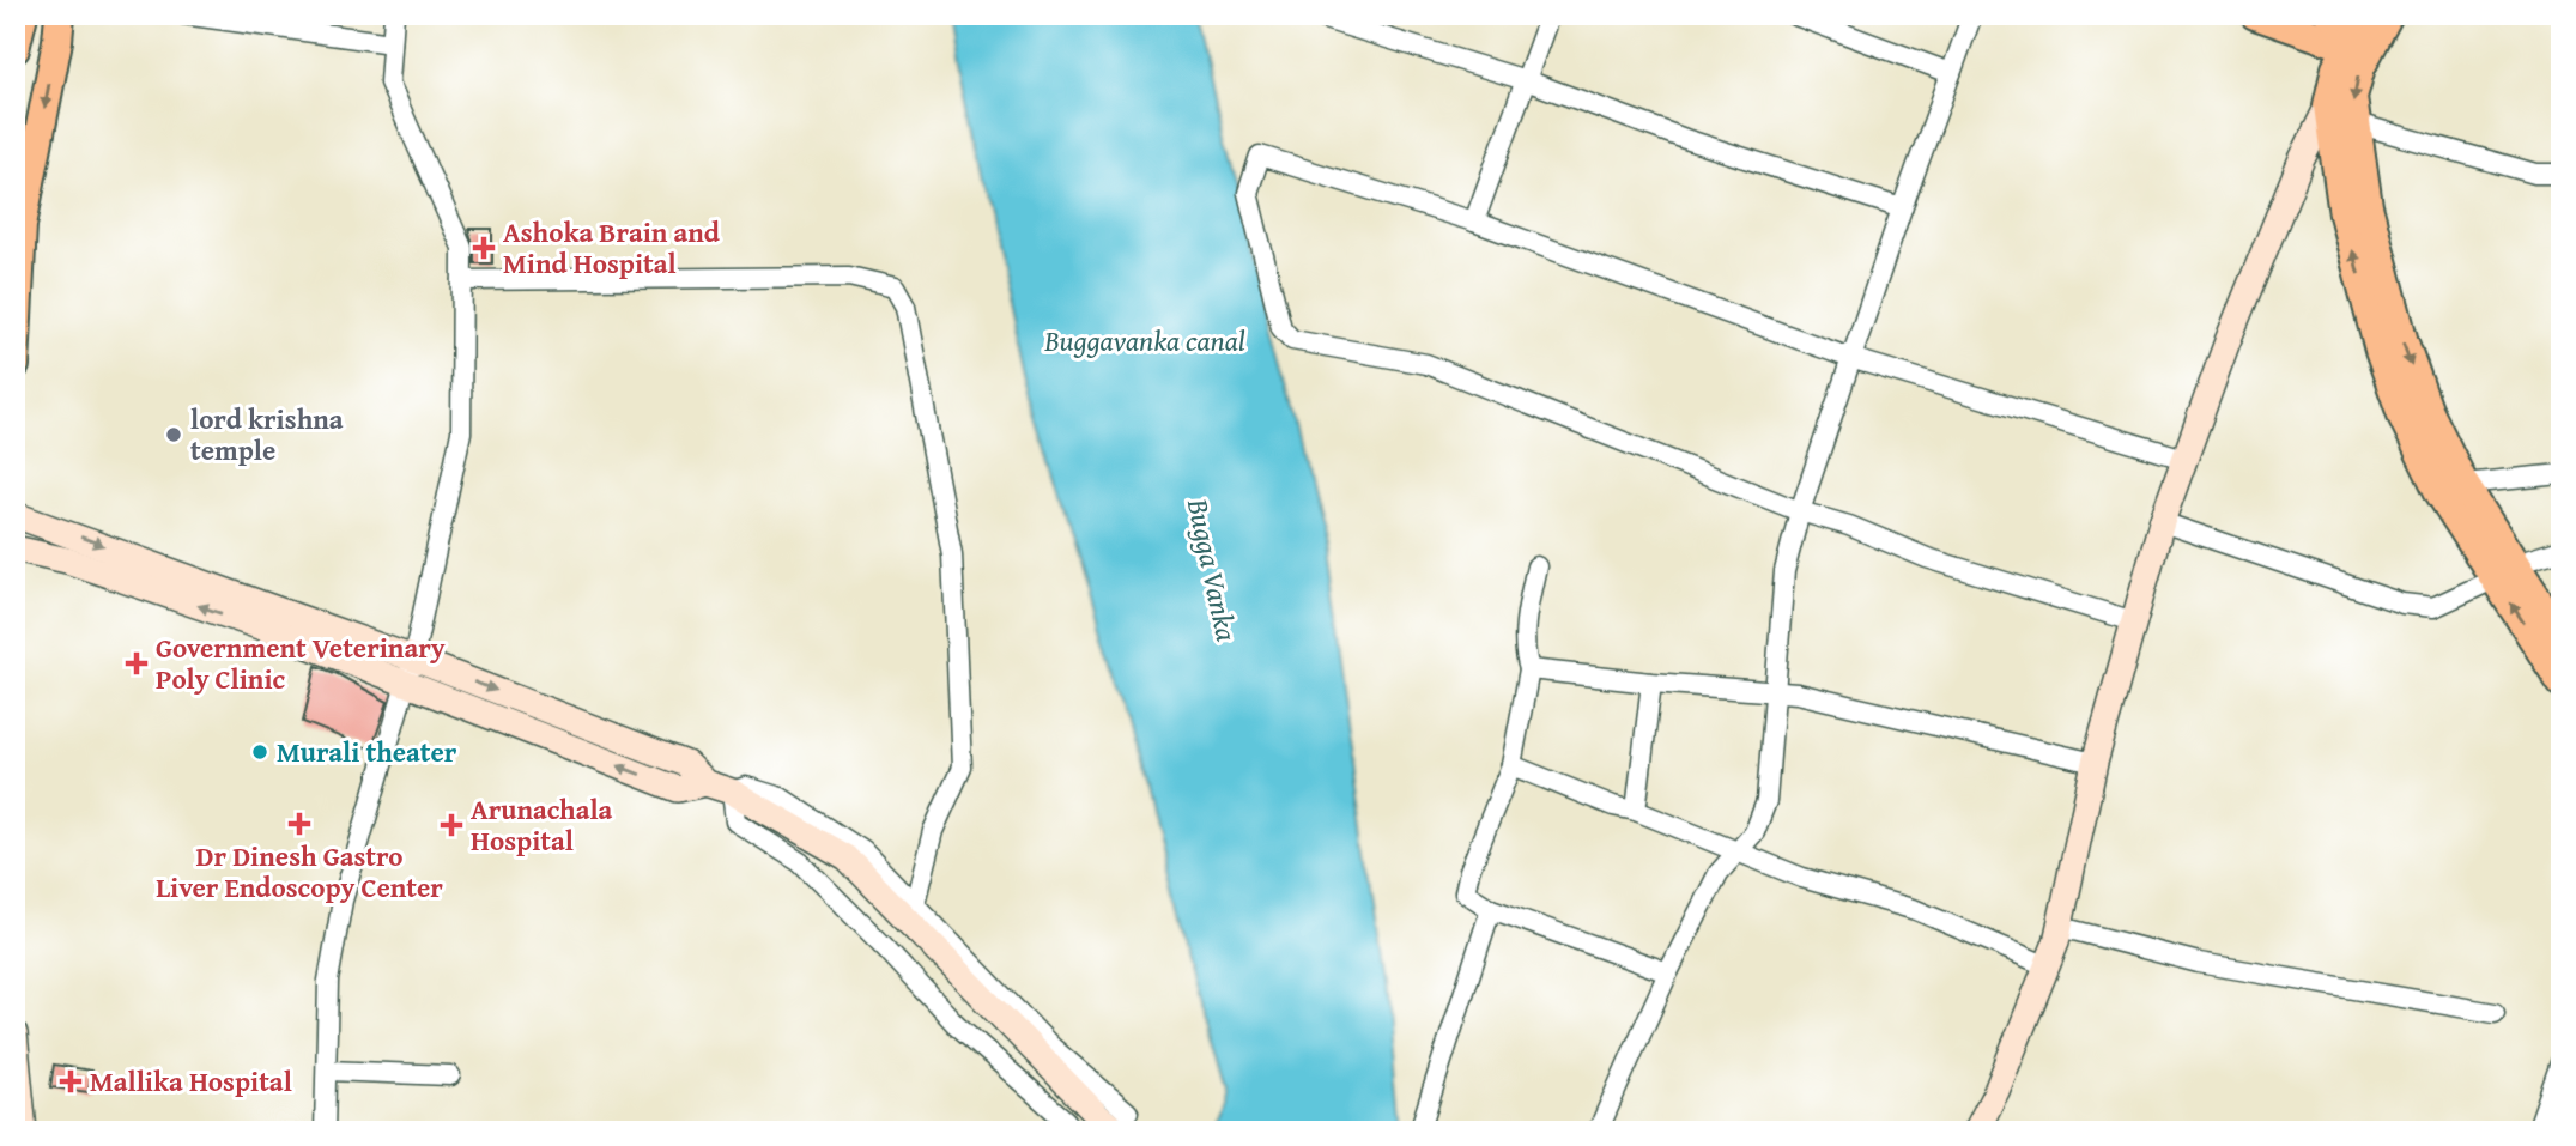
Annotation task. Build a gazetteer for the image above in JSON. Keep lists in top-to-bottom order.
{
  "water": ["Buggavanka canal", "Bugga Vanka"],
  "places": {
    "health": [
      "Ashoka Brain and Mind Hospital",
      "Government Veterinary Poly Clinic",
      "Dr Dinesh Gastro Liver Endoscopy Center",
      "Arunachala Hospital",
      "Mallika Hospital"
    ],
    "other": ["lord krishna temple", "Murali theater"]
  }
}
